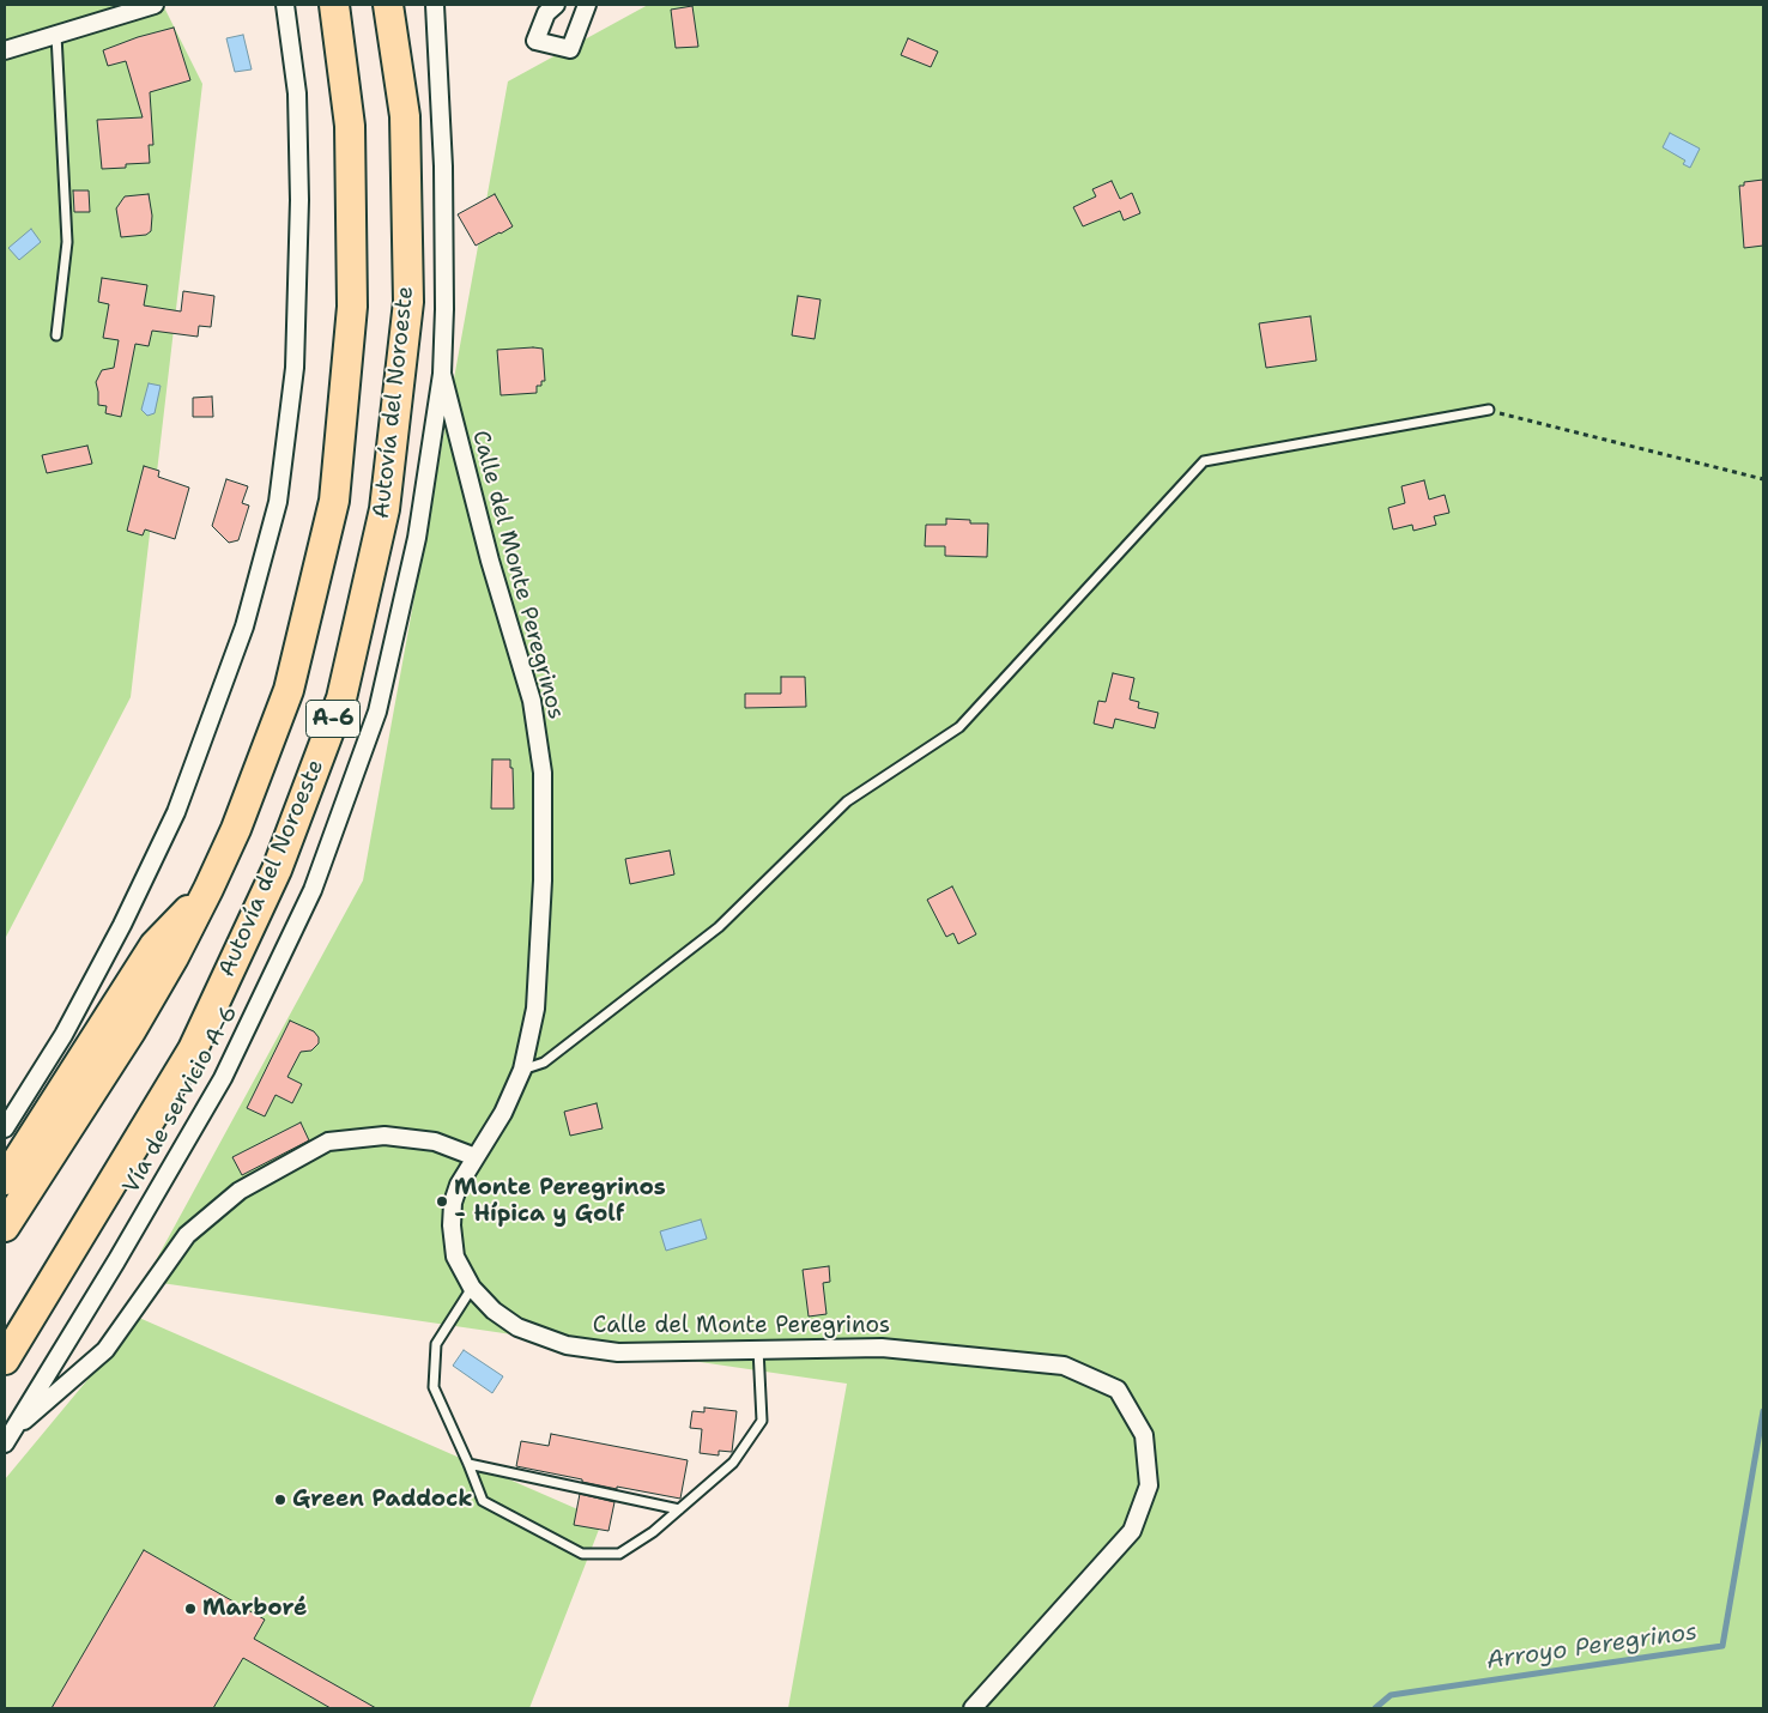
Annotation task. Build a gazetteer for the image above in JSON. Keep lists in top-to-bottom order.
{
  "streets": {
    "highway": ["Autovía del Noroeste", "A-6"],
    "street": ["Calle del Monte Peregrinos", "Vía de servicio A-6"]
  },
  "crossings": [
    ["Calle del Monte Peregrinos", "Vía de servicio A-6"]
  ],
  "water": ["Arroyo Peregrinos"],
  "places": ["Monte Peregrinos - Hípica y Golf", "Green Paddock", "Marboré"]
}
